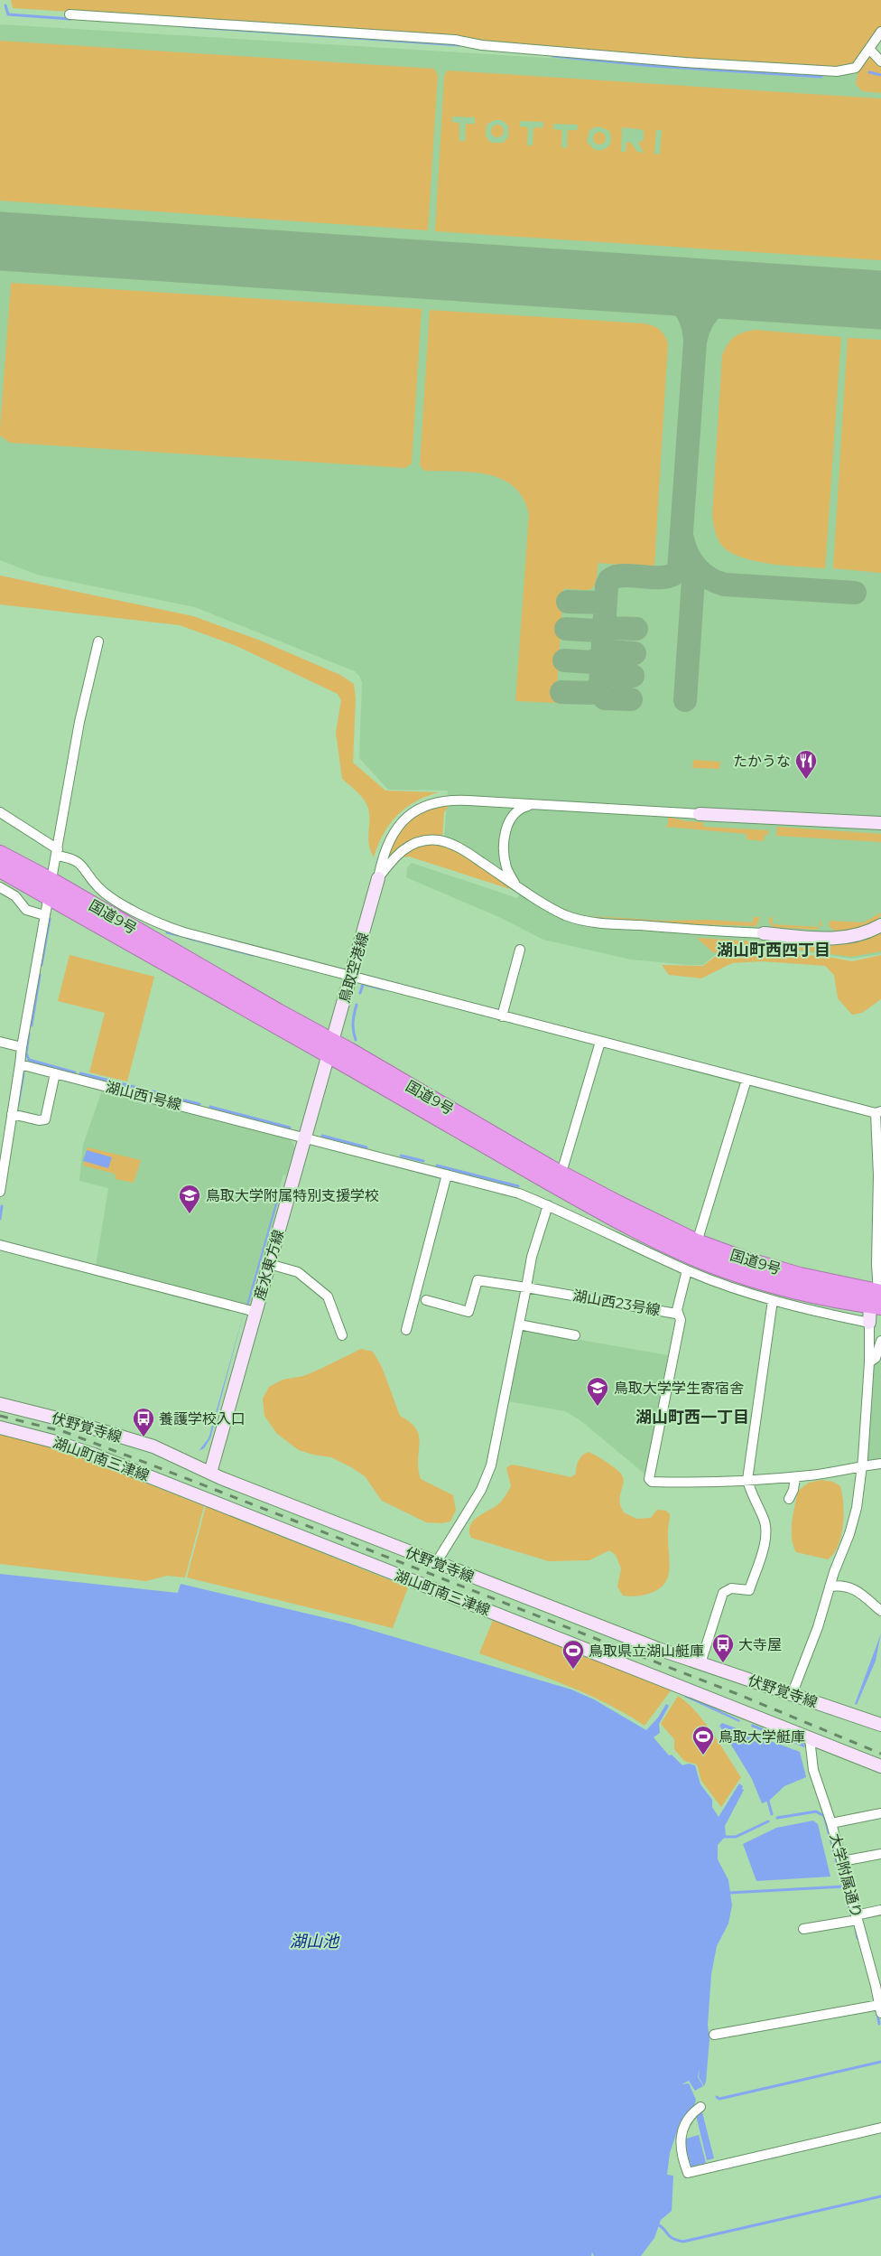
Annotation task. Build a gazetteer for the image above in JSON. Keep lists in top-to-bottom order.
{
  "streets": {
    "highway": ["国道9号"],
    "street": [
      "鳥取空港線",
      "湖山西1号線",
      "産水東方線",
      "湖山西23号線",
      "伏野覚寺線",
      "湖山町南三津線",
      "大学附属通り"
    ]
  },
  "crossings": [
    ["国道9号", "鳥取空港線"],
    ["国道9号", "産水東方線"],
    ["鳥取空港線", "産水東方線"],
    ["湖山西1号線", "産水東方線"],
    ["産水東方線", "伏野覚寺線"],
    ["湖山町南三津線", "大学附属通り"]
  ],
  "districts": ["湖山町西四丁目", "湖山町西一丁目"],
  "water": ["湖山池"],
  "places": {
    "restaurant": ["たかうな"],
    "school or university": ["鳥取大学附属特別支援学校", "鳥取大学学生寄宿舎"],
    "bus stop": ["養護学校入口", "大寺屋"],
    "sports": ["鳥取県立湖山艇庫", "鳥取大学艇庫"]
  }
}
